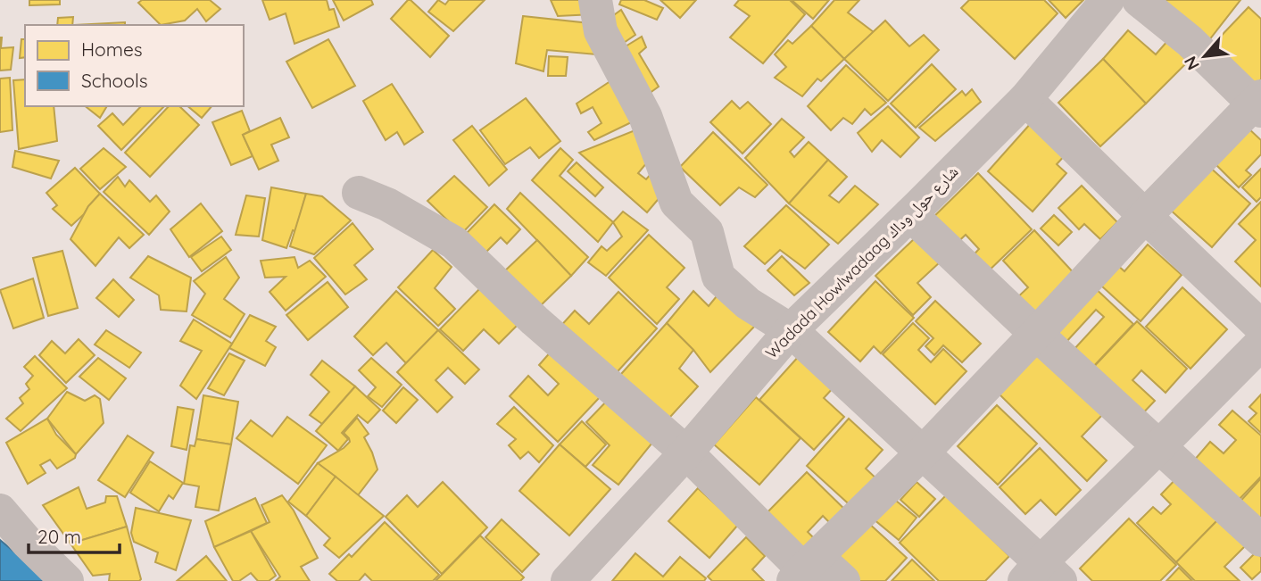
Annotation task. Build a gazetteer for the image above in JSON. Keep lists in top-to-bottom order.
{
  "streets": {
    "street": ["Wadada Howlwadaag شارع حول وداك"]
  },
  "legend": ["Homes", "Schools"],
  "scale_bar": "20 m",
  "north": "bottom left"
}
